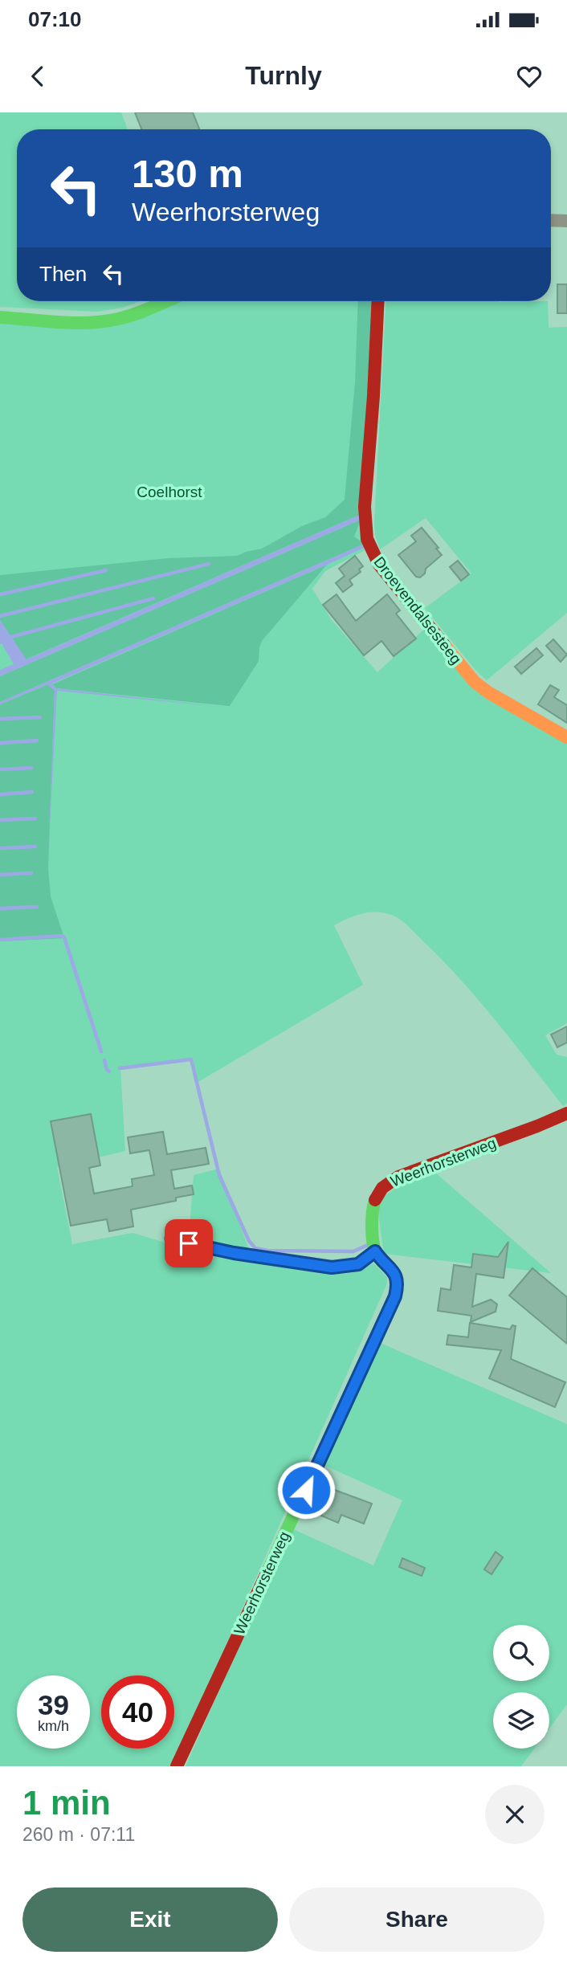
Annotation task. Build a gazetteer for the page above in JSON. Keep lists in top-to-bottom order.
{
  "streets": {
    "street": ["Droevendalsesteeg", "Weerhorsterweg"]
  },
  "parks": ["Coelhorst"],
  "page": {
    "status": "07:10",
    "header": "Turnly",
    "turn": ["130 m", "Weerhorsterweg"],
    "then": "Then",
    "speed": "39 km/h",
    "limit": "40",
    "heading": ["1 min", "260 m · 07:11"],
    "buttons": ["Exit", "Share"]
  }
}
